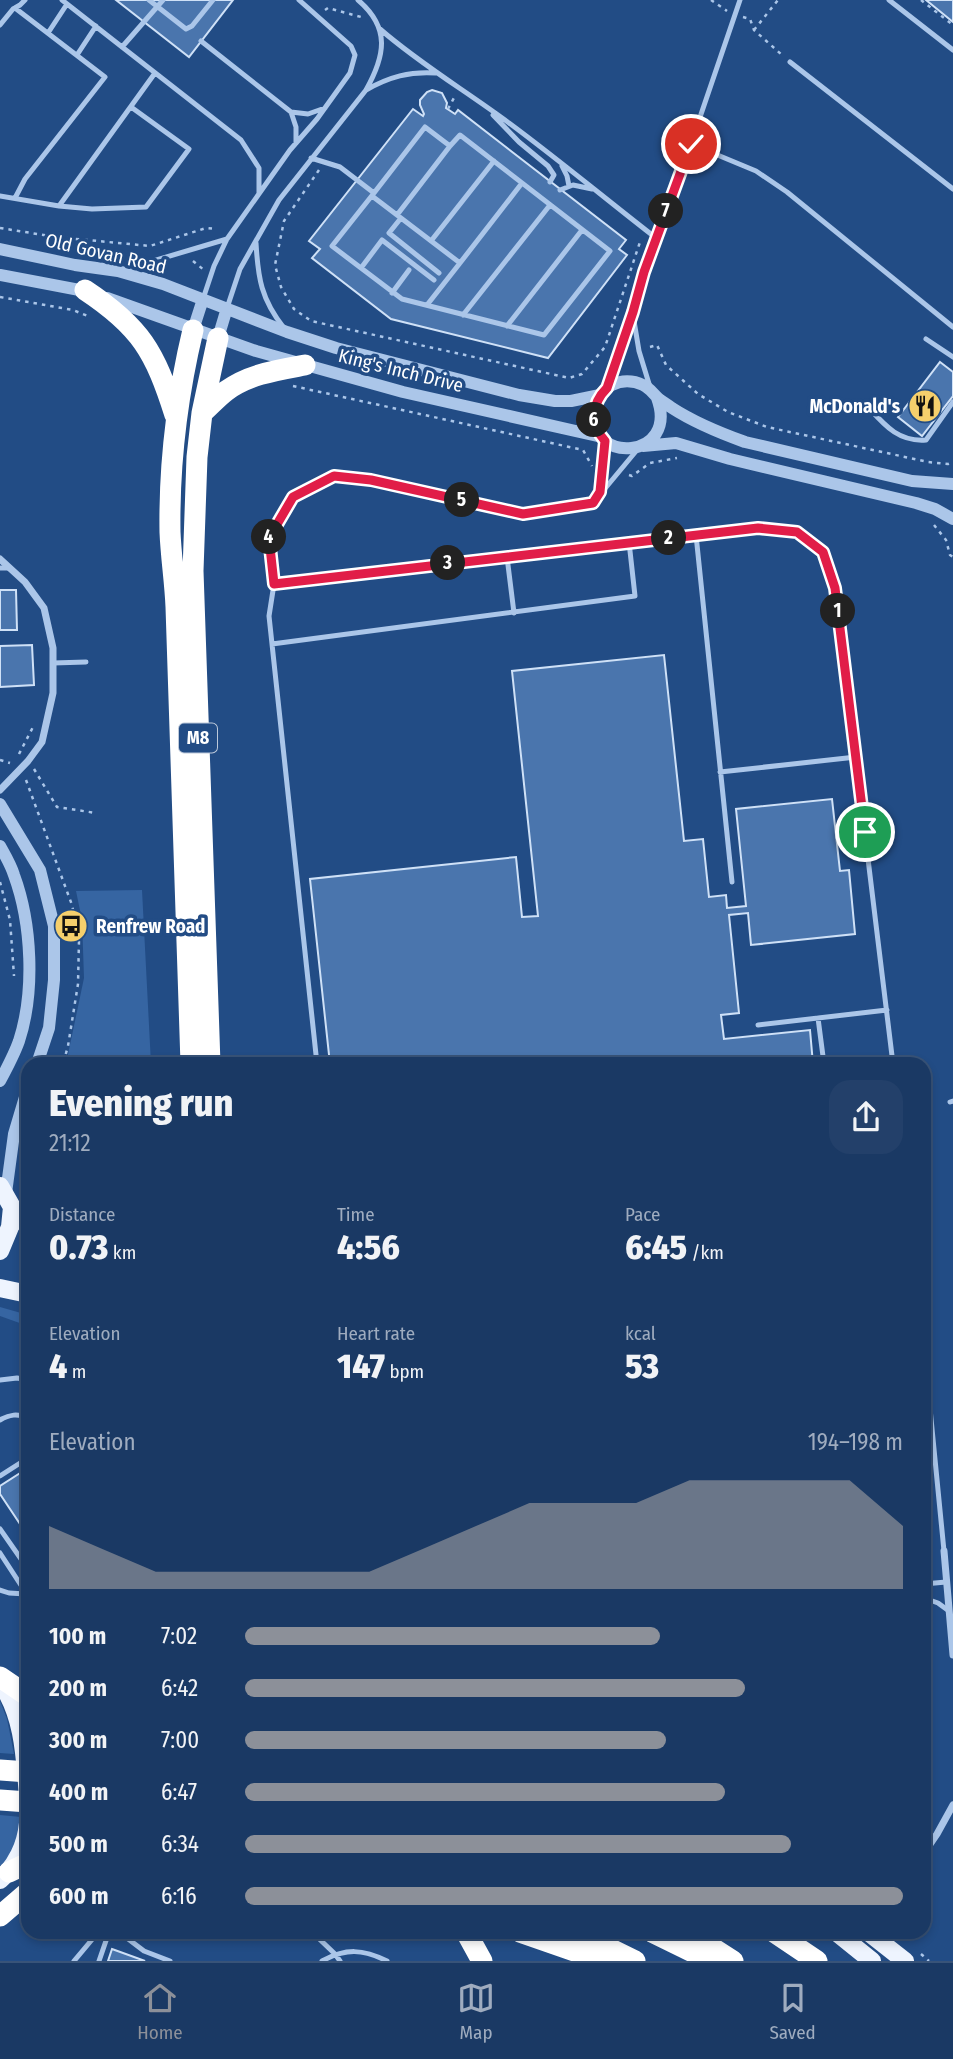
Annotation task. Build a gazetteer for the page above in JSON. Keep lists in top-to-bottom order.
{
  "streets": {
    "highway": ["M8"],
    "street": ["Old Govan Road", "King's Inch Drive"]
  },
  "crossings": [
    ["Old Govan Road", "King's Inch Drive"],
    ["King's Inch Drive", "M8"]
  ],
  "places": {
    "restaurant": ["McDonald's"],
    "bus stop": ["Renfrew Road"]
  },
  "page": {
    "pins": [
      "7",
      "6",
      "5",
      "4",
      "2",
      "3",
      "1"
    ],
    "heading": ["Evening run", "21:12"],
    "stats": [
      ["Distance", "0.73 km"],
      ["Time", "4:56"],
      ["Pace", "6:45 /km"],
      ["Elevation", "4 m"],
      ["Heart rate", "147 bpm"],
      ["kcal", "53"]
    ],
    "chart": ["Elevation", "194–198 m"],
    "list": [
      {
        "name": "100 m",
        "note": "7:02"
      },
      {
        "name": "200 m",
        "note": "6:42"
      },
      {
        "name": "300 m",
        "note": "7:00"
      },
      {
        "name": "400 m",
        "note": "6:47"
      },
      {
        "name": "500 m",
        "note": "6:34"
      },
      {
        "name": "600 m",
        "note": "6:16"
      }
    ],
    "tabs": ["Home", "Map", "Saved"]
  }
}
